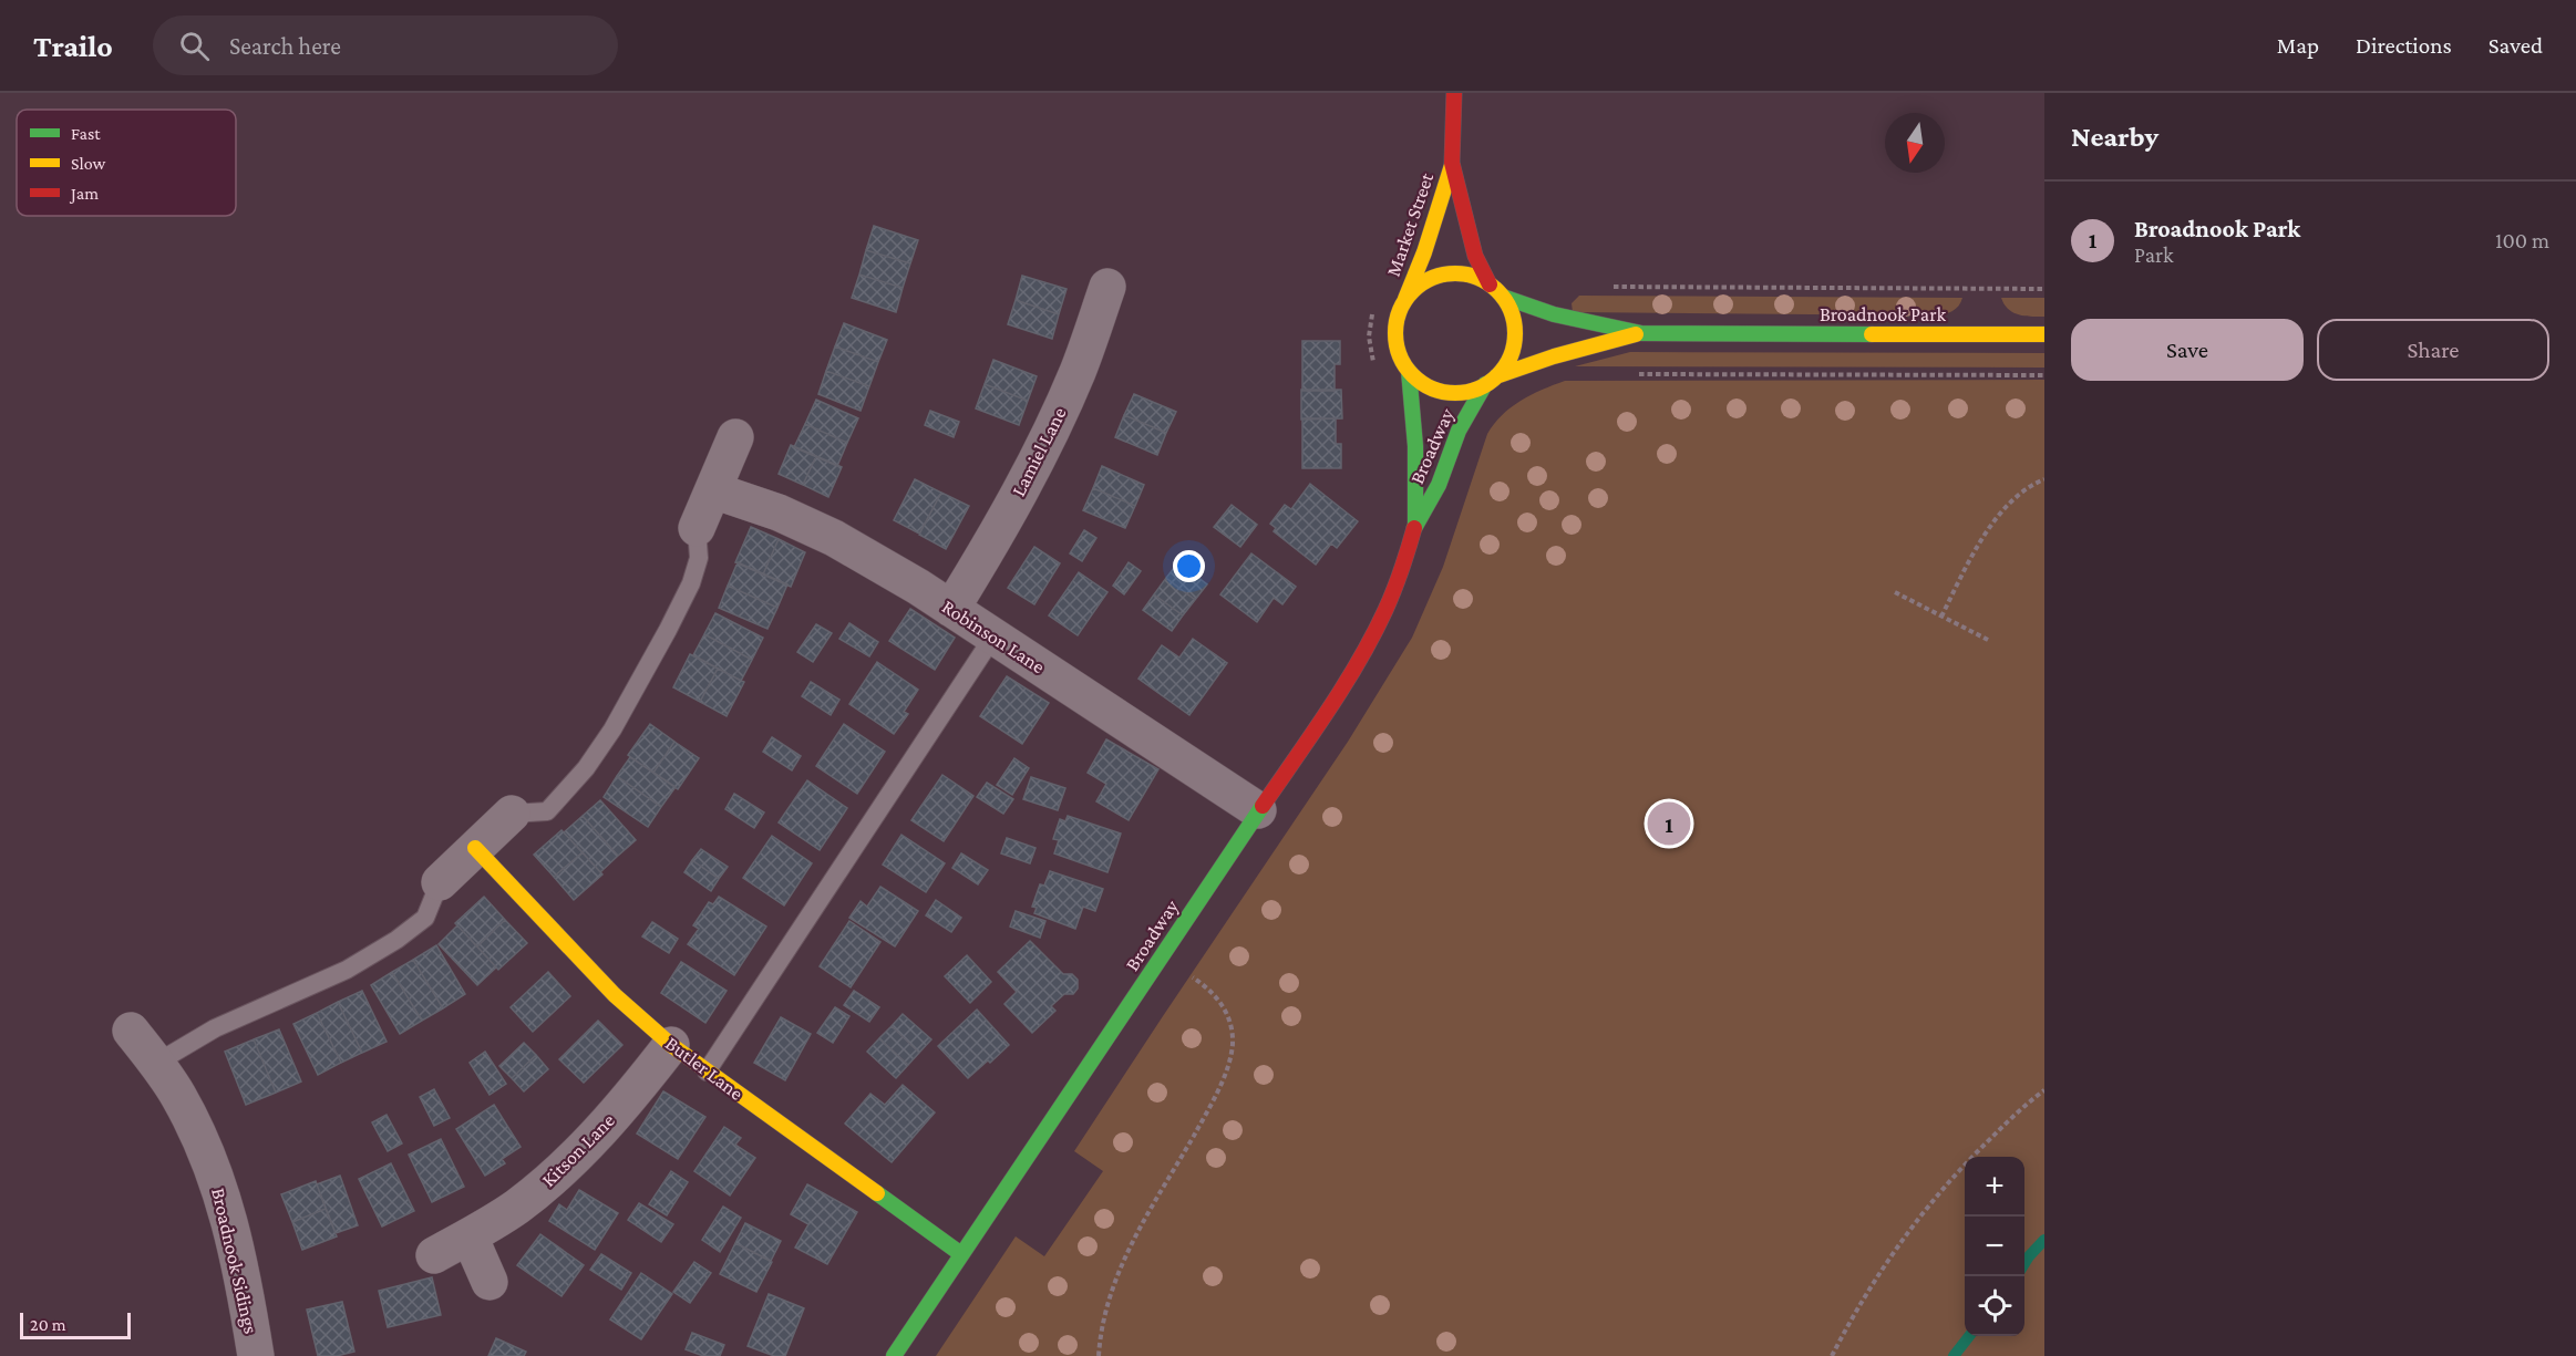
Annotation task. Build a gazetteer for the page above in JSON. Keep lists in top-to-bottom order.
{
  "streets": {
    "street": [
      "Market Street",
      "Broadnook Park",
      "Broadway",
      "Lamiel Lane",
      "Robinson Lane",
      "Butler Lane",
      "Kitson Lane",
      "Broadnook Sidings"
    ]
  },
  "crossings": [
    ["Market Street", "Broadnook Park"],
    ["Market Street", "Broadway"],
    ["Broadnook Park", "Broadway"],
    ["Broadway", "Robinson Lane"],
    ["Broadway", "Butler Lane"],
    ["Lamiel Lane", "Robinson Lane"],
    ["Butler Lane", "Kitson Lane"]
  ],
  "legend": ["Fast", "Slow", "Jam"],
  "scale_bar": "20 m",
  "north": "bottom",
  "page": {
    "header": "Trailo",
    "search": "Search here",
    "nav": ["Map", "Directions", "Saved"],
    "heading": "Nearby",
    "list": [
      {
        "mark": "1",
        "name": "Broadnook Park",
        "note": "Park",
        "value": "100 m"
      }
    ],
    "buttons": ["Save", "Share"],
    "pins": "1",
    "map_buttons": ["+", "−"],
    "scale": "20 m"
  }
}
